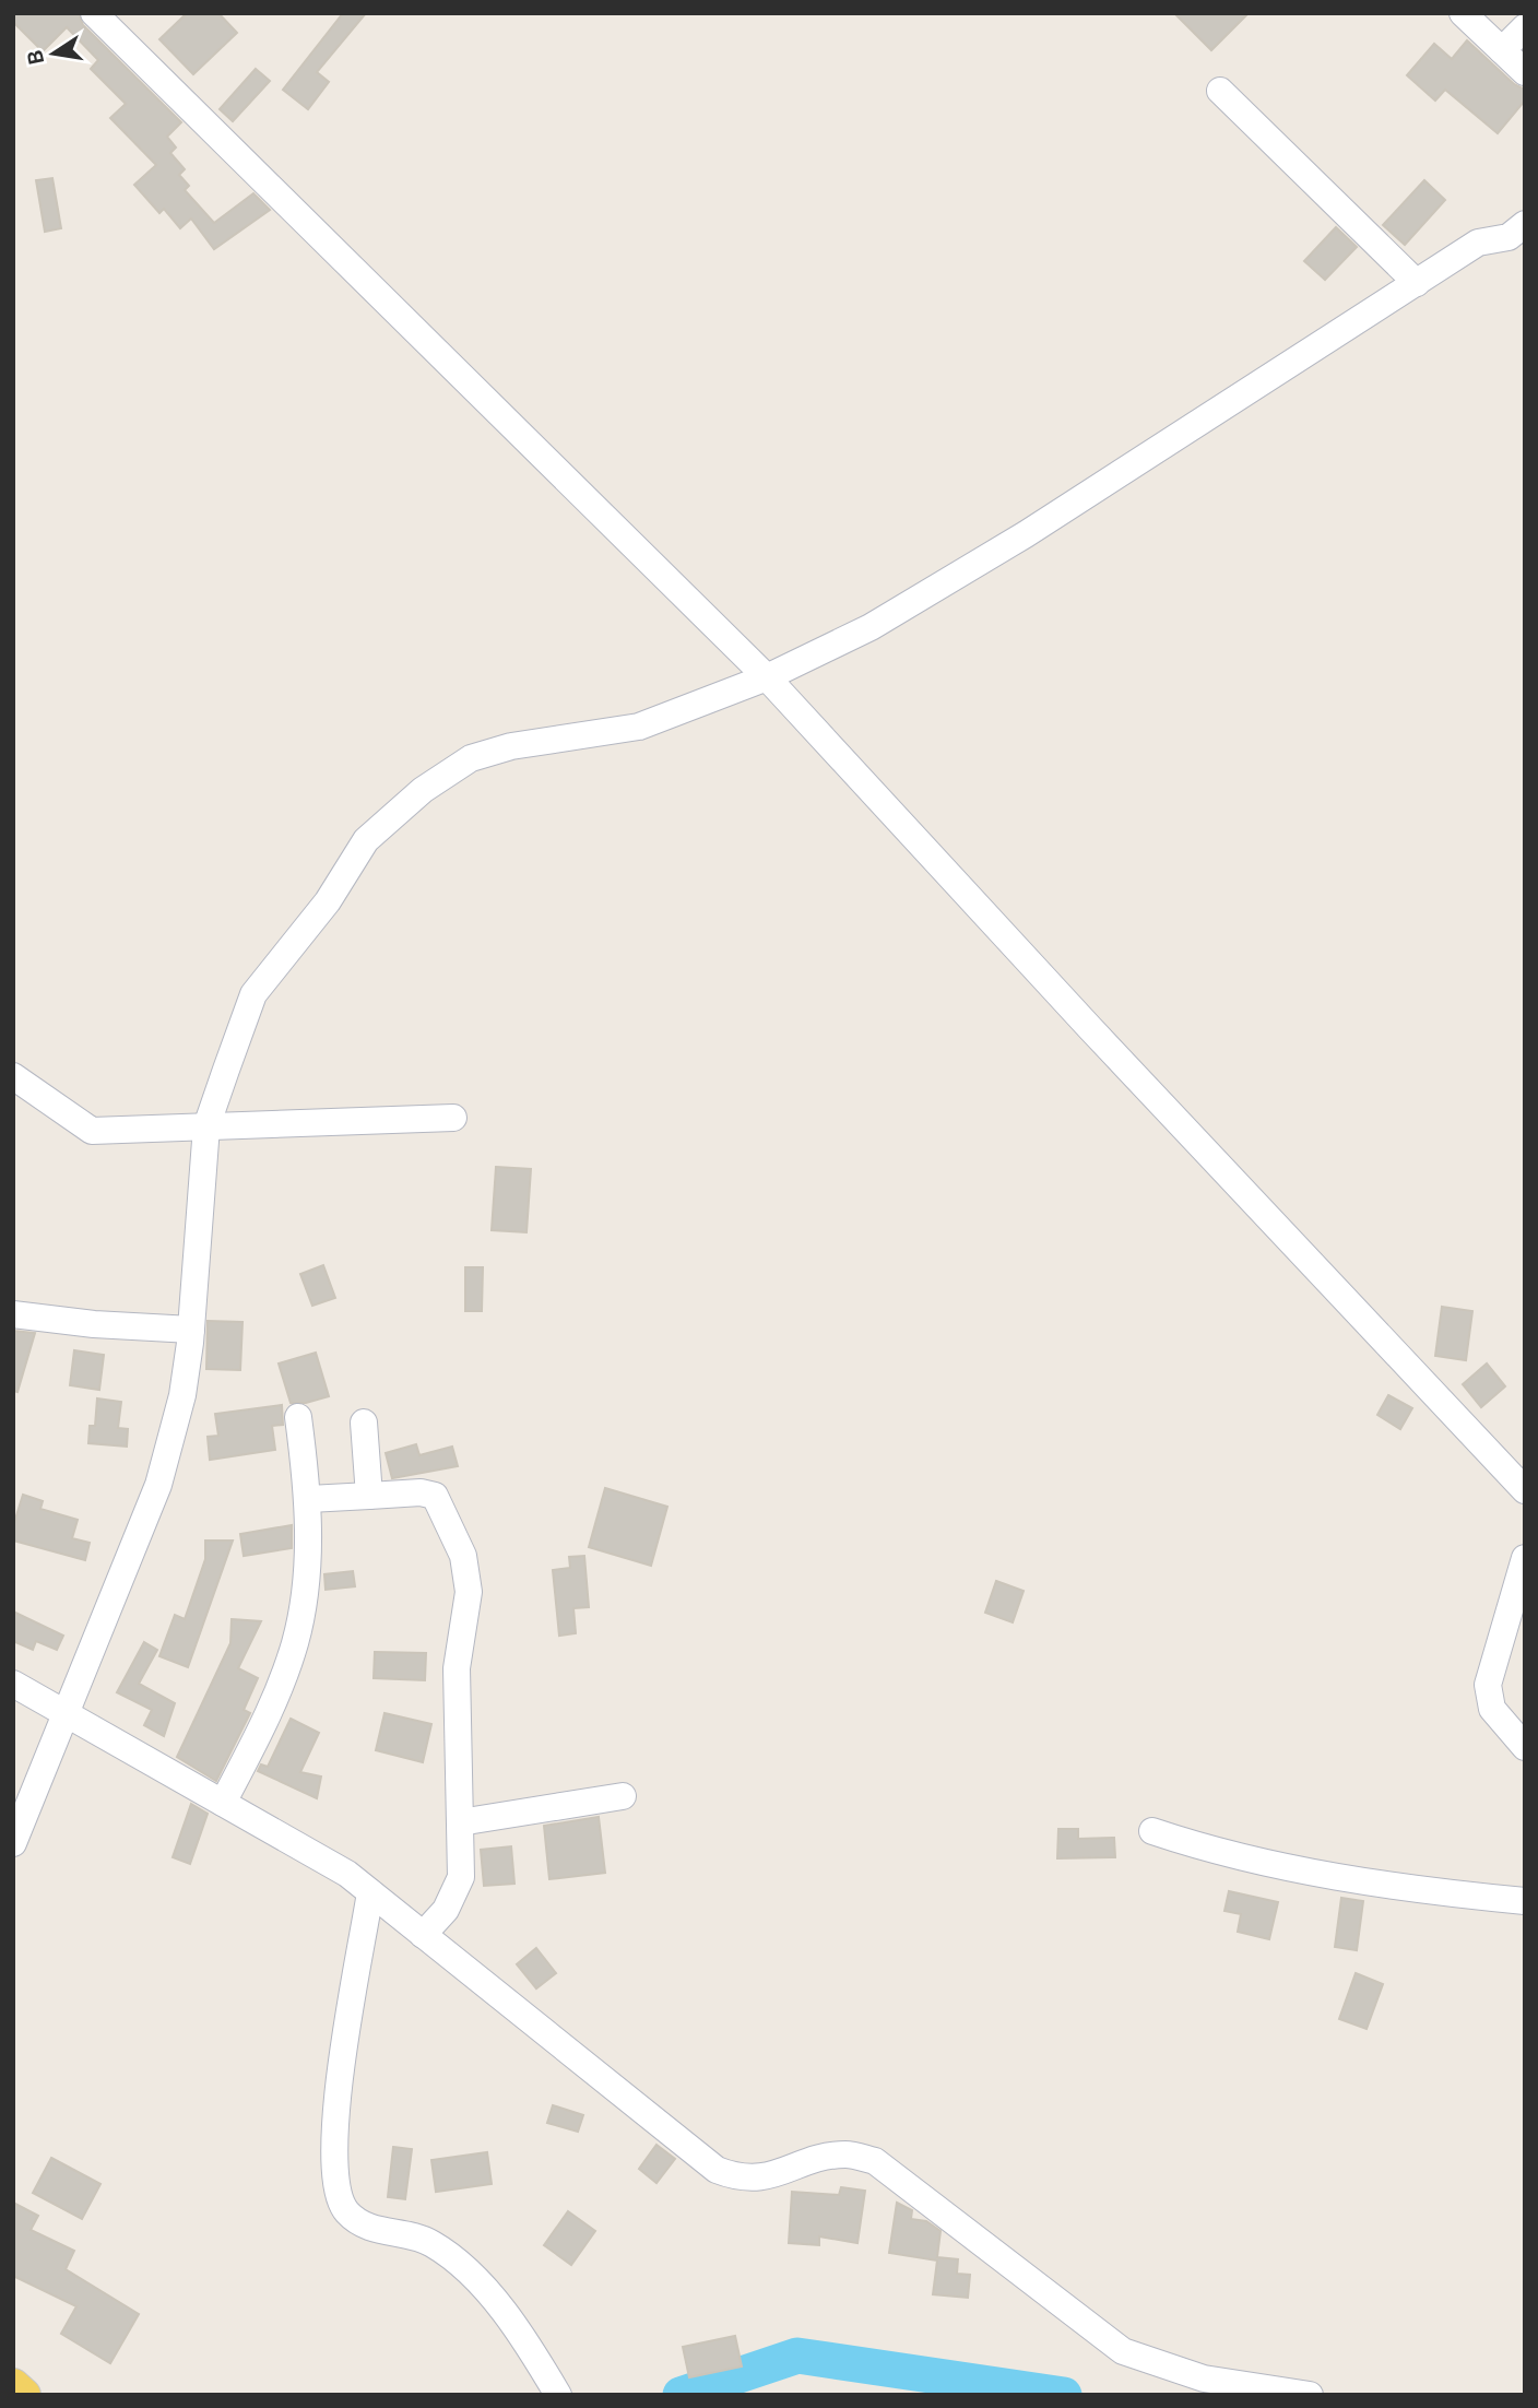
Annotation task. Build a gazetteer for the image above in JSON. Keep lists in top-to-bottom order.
{
  "north": "left"
}
